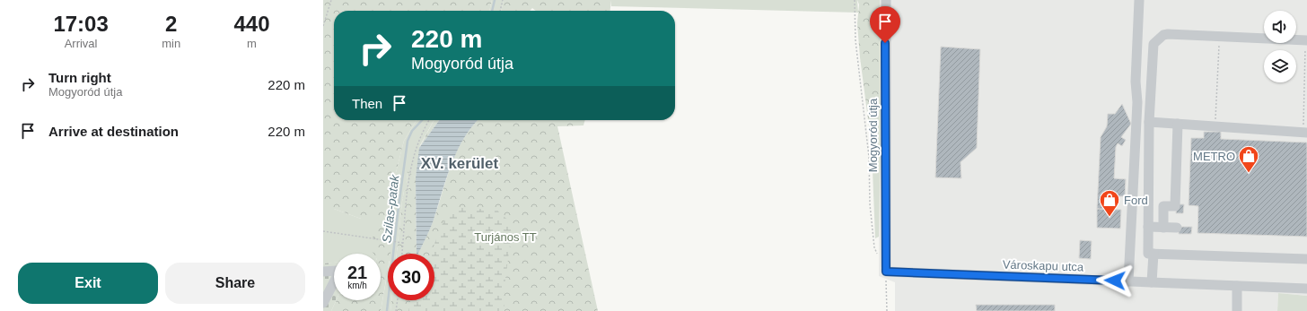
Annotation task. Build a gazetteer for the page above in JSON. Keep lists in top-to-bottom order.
{
  "streets": {
    "street": ["Mogyoród útja", "Városkapu utca"]
  },
  "crossings": [
    ["Mogyoród útja", "Városkapu utca"]
  ],
  "districts": ["XV. kerület"],
  "water": ["Szilas-patak"],
  "parks": ["Turjános TT"],
  "places": {
    "shop": ["METRO", "Ford"]
  },
  "page": {
    "eta": [
      "17:03",
      "Arrival",
      "2",
      "min",
      "440",
      "m"
    ],
    "turn": ["220 m", "Mogyoród útja"],
    "list": [
      {
        "name": "Turn right",
        "note": "Mogyoród útja",
        "value": "220 m"
      },
      {
        "name": "Arrive at destination",
        "value": "220 m"
      }
    ],
    "then": "Then",
    "speed": "21 km/h",
    "limit": "30",
    "buttons": ["Exit", "Share"]
  }
}
